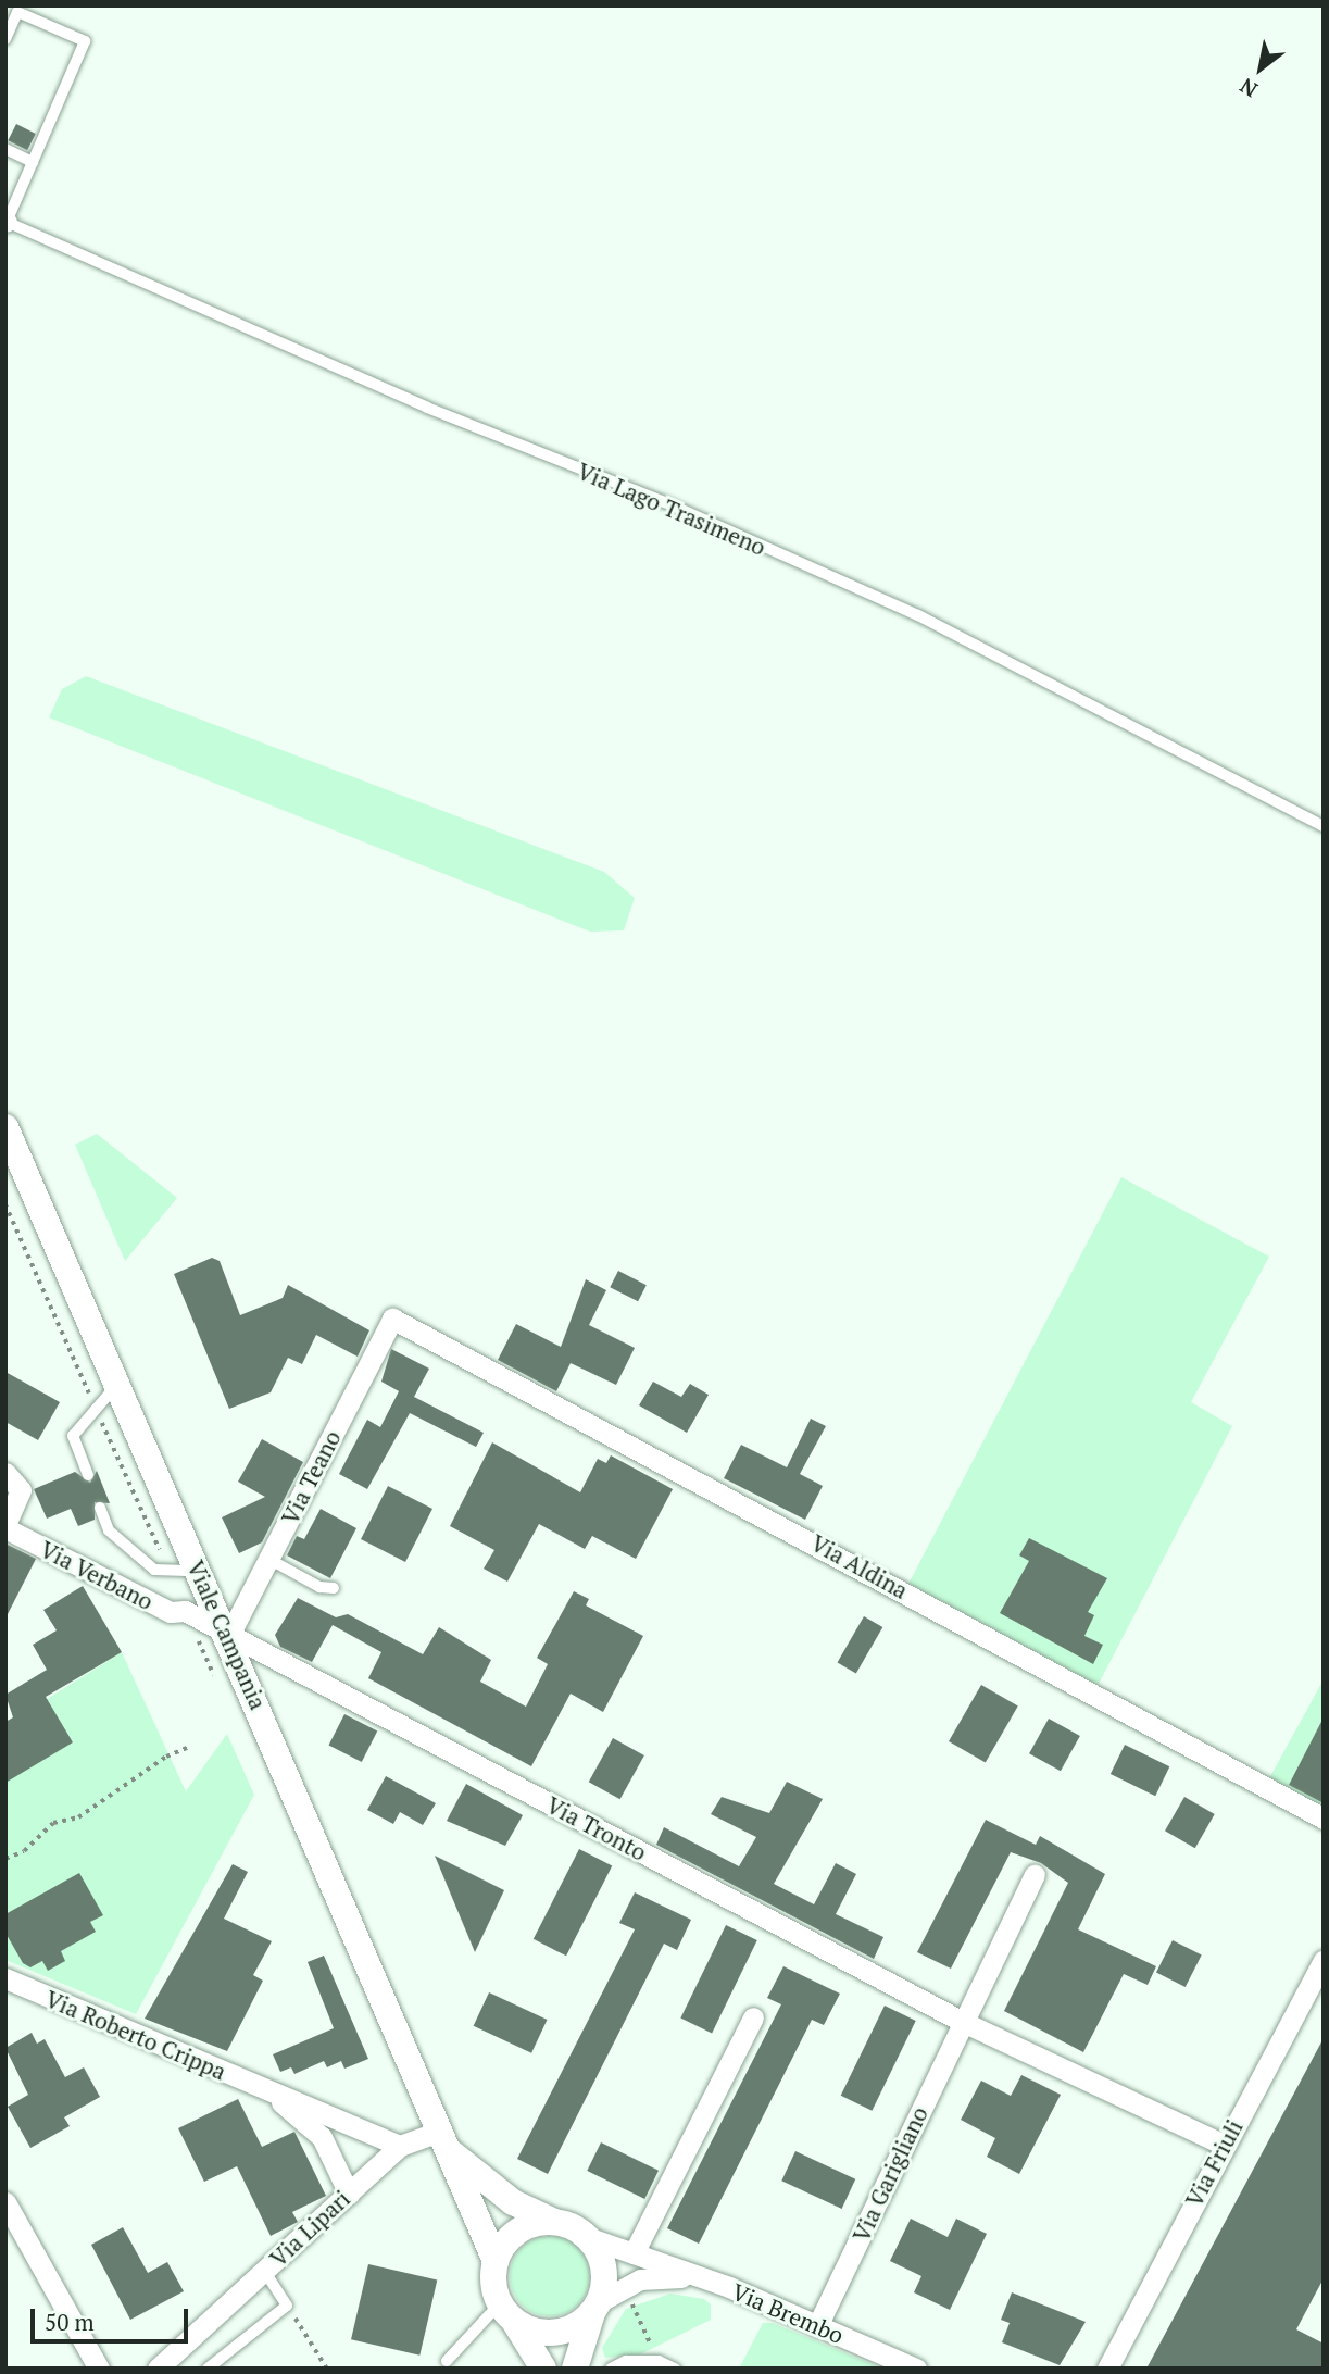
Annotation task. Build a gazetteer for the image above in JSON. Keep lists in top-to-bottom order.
{
  "streets": {
    "street": [
      "Via Teano",
      "Via Aldina",
      "Via Verbano",
      "Viale Campania",
      "Via Tronto",
      "Via Roberto Crippa",
      "Via Friuli",
      "Via Garigliano",
      "Via Lipari",
      "Via Brembo"
    ],
    "lane": ["Via Lago Trasimeno"]
  },
  "crossings": [
    ["Via Teano", "Via Aldina"],
    ["Via Teano", "Via Verbano"],
    ["Via Teano", "Viale Campania"],
    ["Via Teano", "Via Tronto"],
    ["Via Verbano", "Viale Campania"],
    ["Via Verbano", "Via Tronto"],
    ["Viale Campania", "Via Tronto"],
    ["Viale Campania", "Via Lipari"],
    ["Viale Campania", "Via Brembo"],
    ["Via Tronto", "Via Friuli"],
    ["Via Tronto", "Via Garigliano"],
    ["Via Roberto Crippa", "Via Lipari"],
    ["Via Garigliano", "Via Brembo"]
  ],
  "scale_bar": "50 m",
  "north": "bottom left"
}
